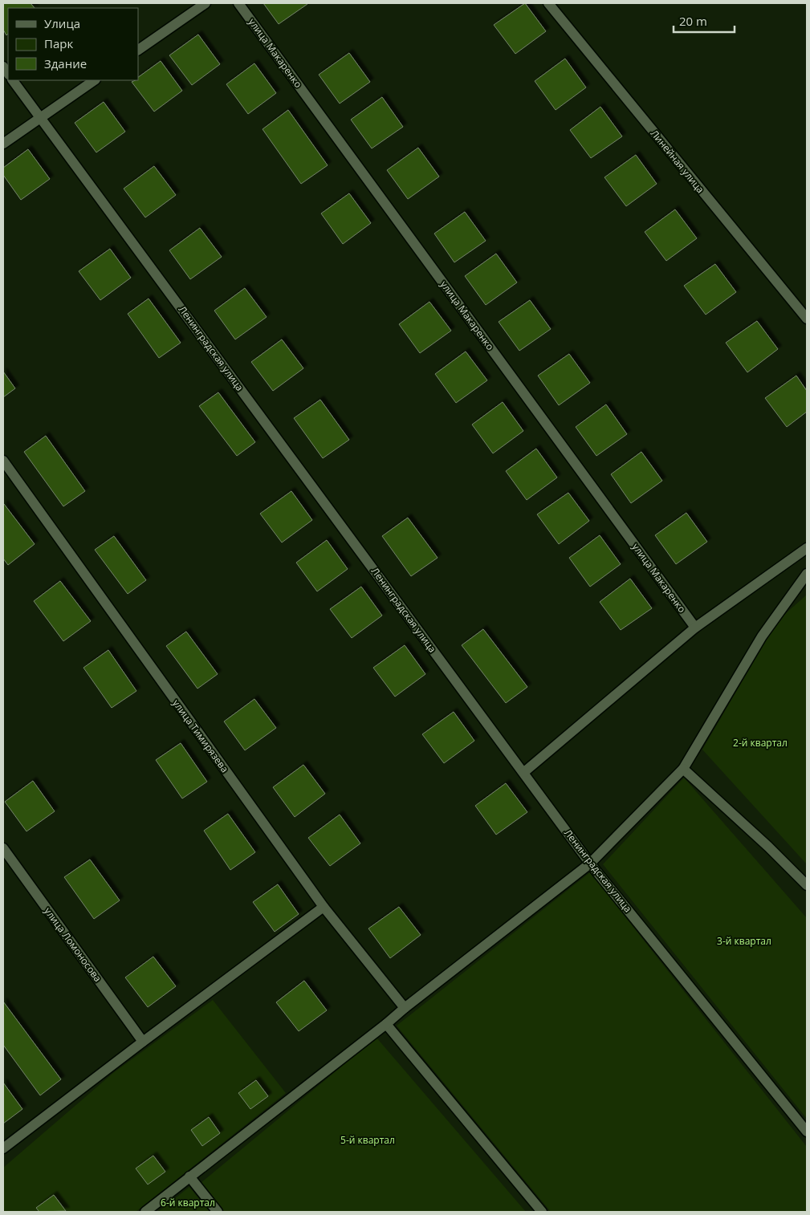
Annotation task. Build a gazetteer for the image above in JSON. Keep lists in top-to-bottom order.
{
  "streets": {
    "street": [
      "улица Макаренко",
      "Линейная улица",
      "Ленинградская улица",
      "улица Тимирязева",
      "улица Ломоносова"
    ]
  },
  "parks": [
    "2-й квартал",
    "3-й квартал",
    "5-й квартал",
    "6-й квартал"
  ],
  "legend": ["Улица", "Парк", "Здание"],
  "scale_bar": "20 m"
}
